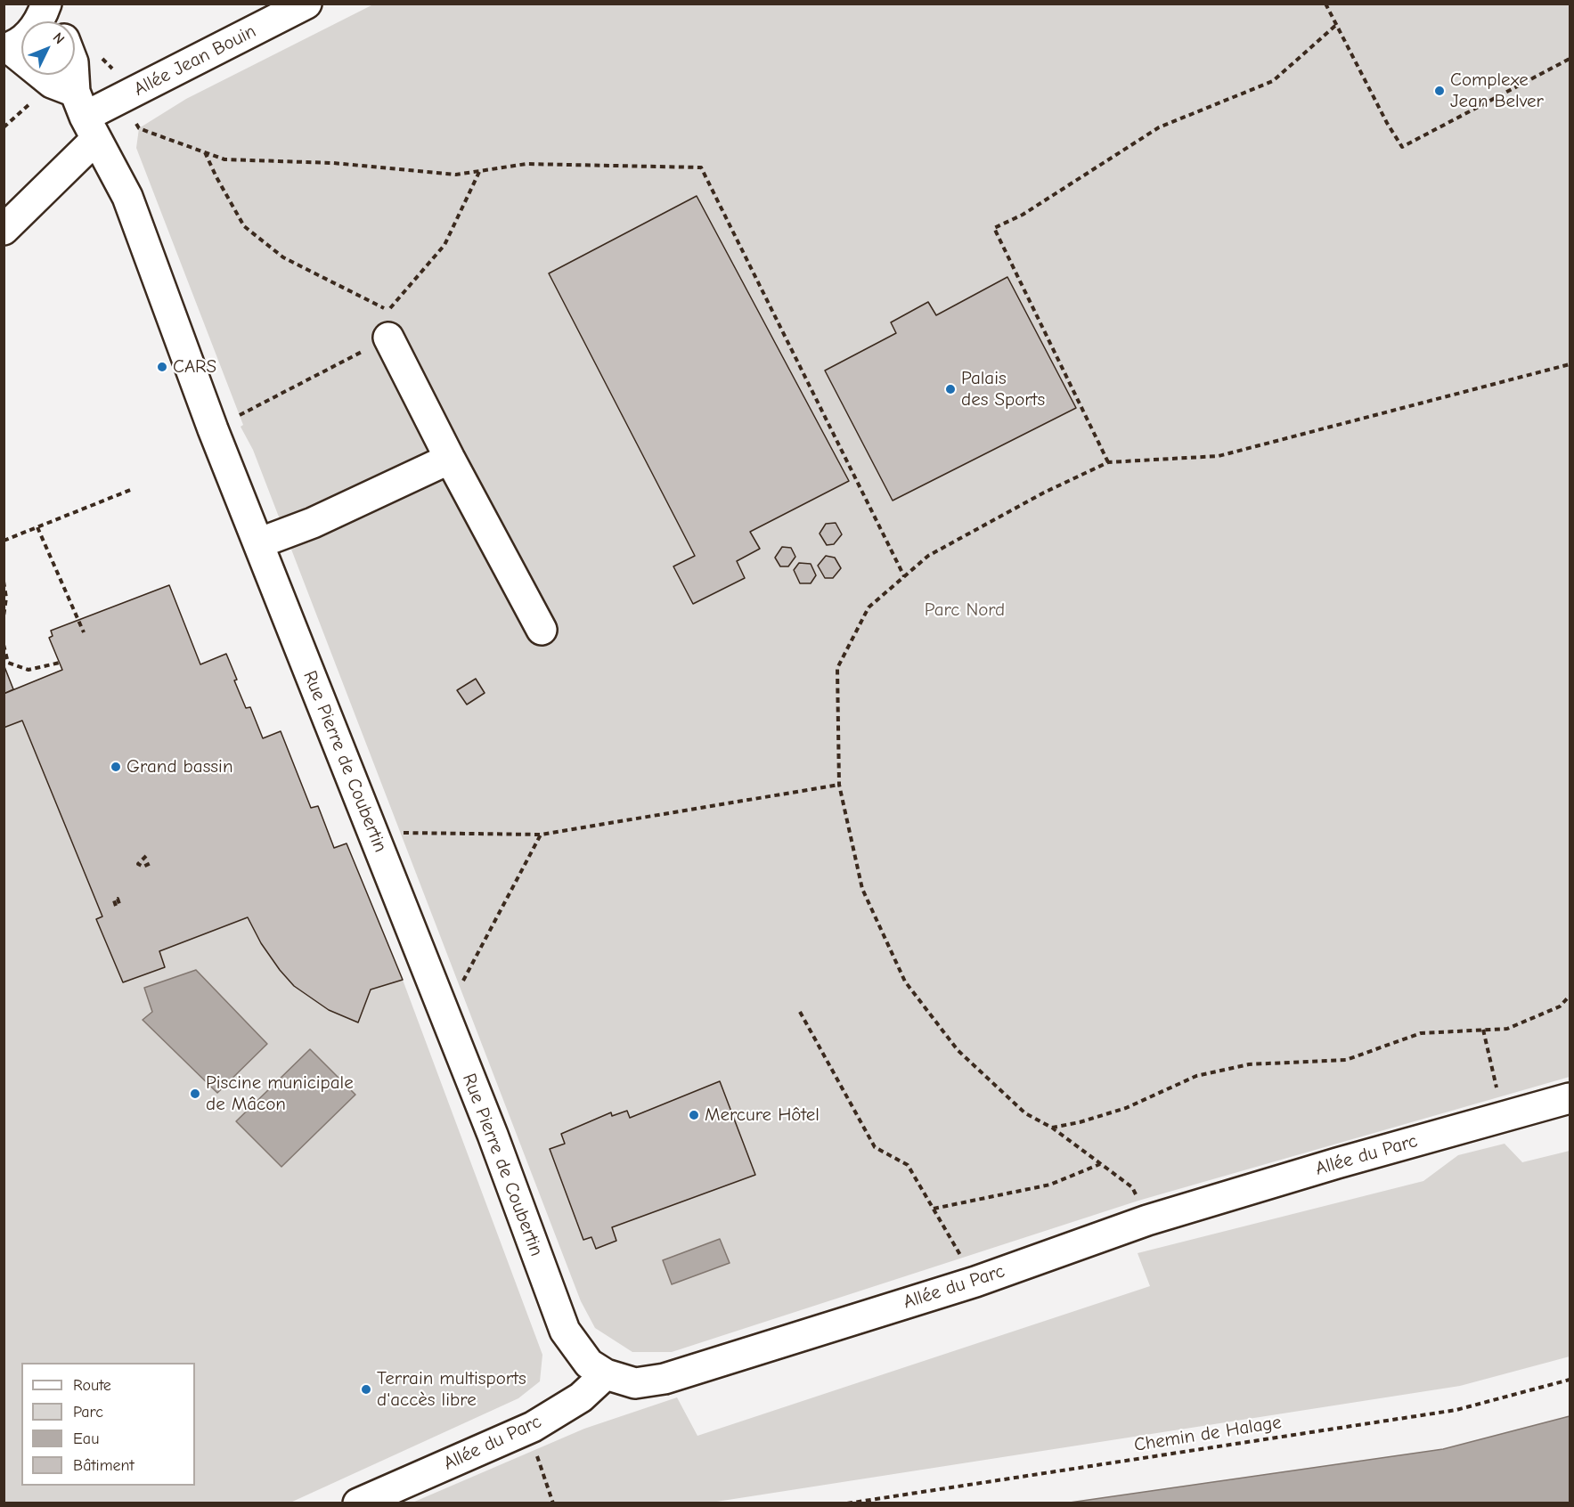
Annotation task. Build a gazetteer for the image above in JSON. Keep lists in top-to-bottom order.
{
  "streets": {
    "street": ["Allée Jean Bouin", "Rue Pierre de Coubertin", "Allée du Parc"],
    "path": ["Chemin de Halage"]
  },
  "crossings": [
    ["Allée Jean Bouin", "Rue Pierre de Coubertin"],
    ["Rue Pierre de Coubertin", "Allée du Parc"]
  ],
  "parks": ["Parc Nord"],
  "places": [
    "Complexe Jean Belver",
    "CARS",
    "Palais des Sports",
    "Grand bassin",
    "Piscine municipale de Mâcon",
    "Mercure Hôtel",
    "Terrain multisports d'accès libre"
  ],
  "legend": [
    "Route",
    "Parc",
    "Eau",
    "Bâtiment"
  ],
  "north": "top right"
}
